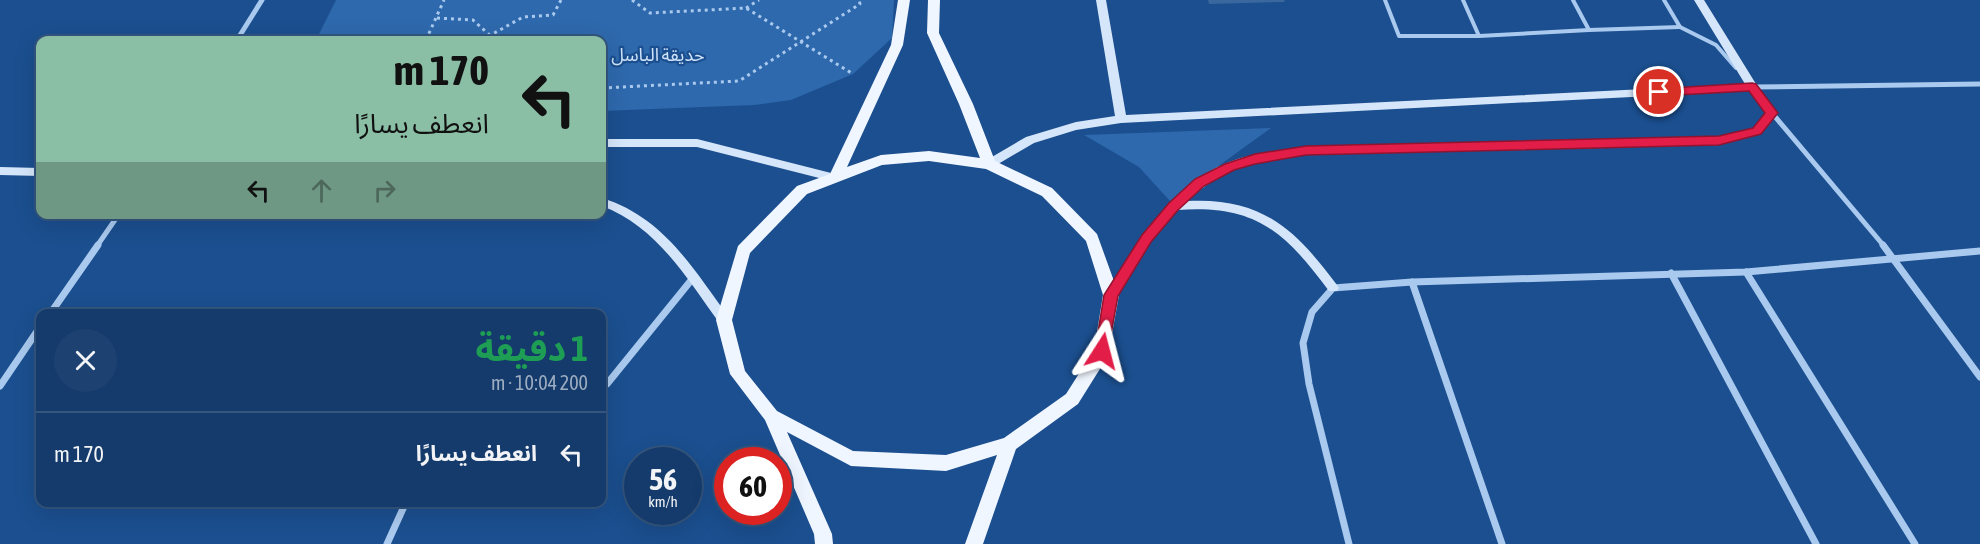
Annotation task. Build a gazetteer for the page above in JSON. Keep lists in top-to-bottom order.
{
  "parks": ["حديقة الباسل"],
  "page": {
    "turn": ["170 m", "انعطف يسارًا"],
    "heading": ["1 دقيقة", "200 m · 10:04"],
    "list": [
      {
        "name": "انعطف يسارًا",
        "value": "170 m"
      }
    ],
    "speed": "56 km/h",
    "limit": "60"
  }
}
